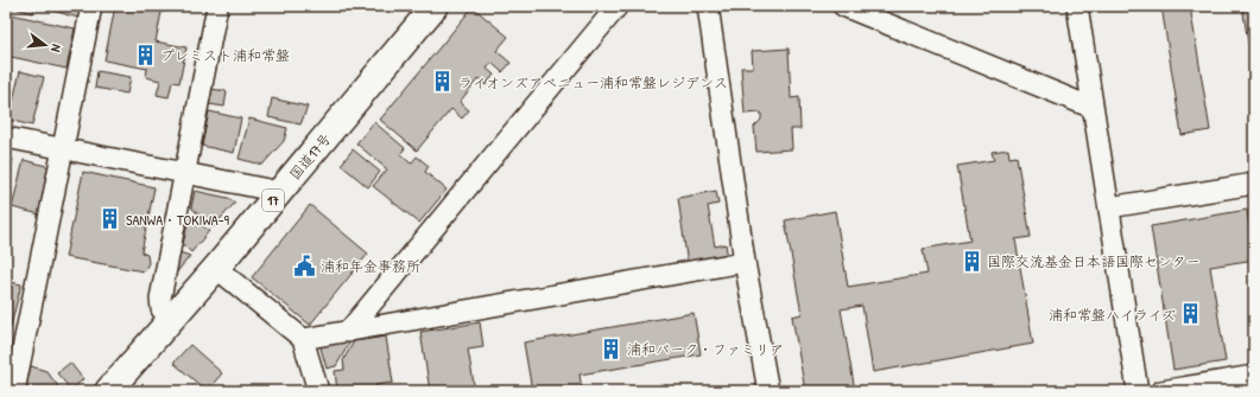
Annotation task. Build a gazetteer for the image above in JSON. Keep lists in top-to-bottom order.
{
  "streets": {
    "highway": ["国道17号", "17"]
  },
  "places": {
    "building": [
      "プレミスト浦和常盤",
      "ライオンズアベニュー浦和常盤レジデンス",
      "SANWA・TOKIWA-9",
      "国際交流基金日本語国際センター",
      "浦和常盤ハイライズ",
      "浦和パーク・ファミリア"
    ],
    "public building": ["浦和年金事務所"]
  },
  "north": "right"
}
